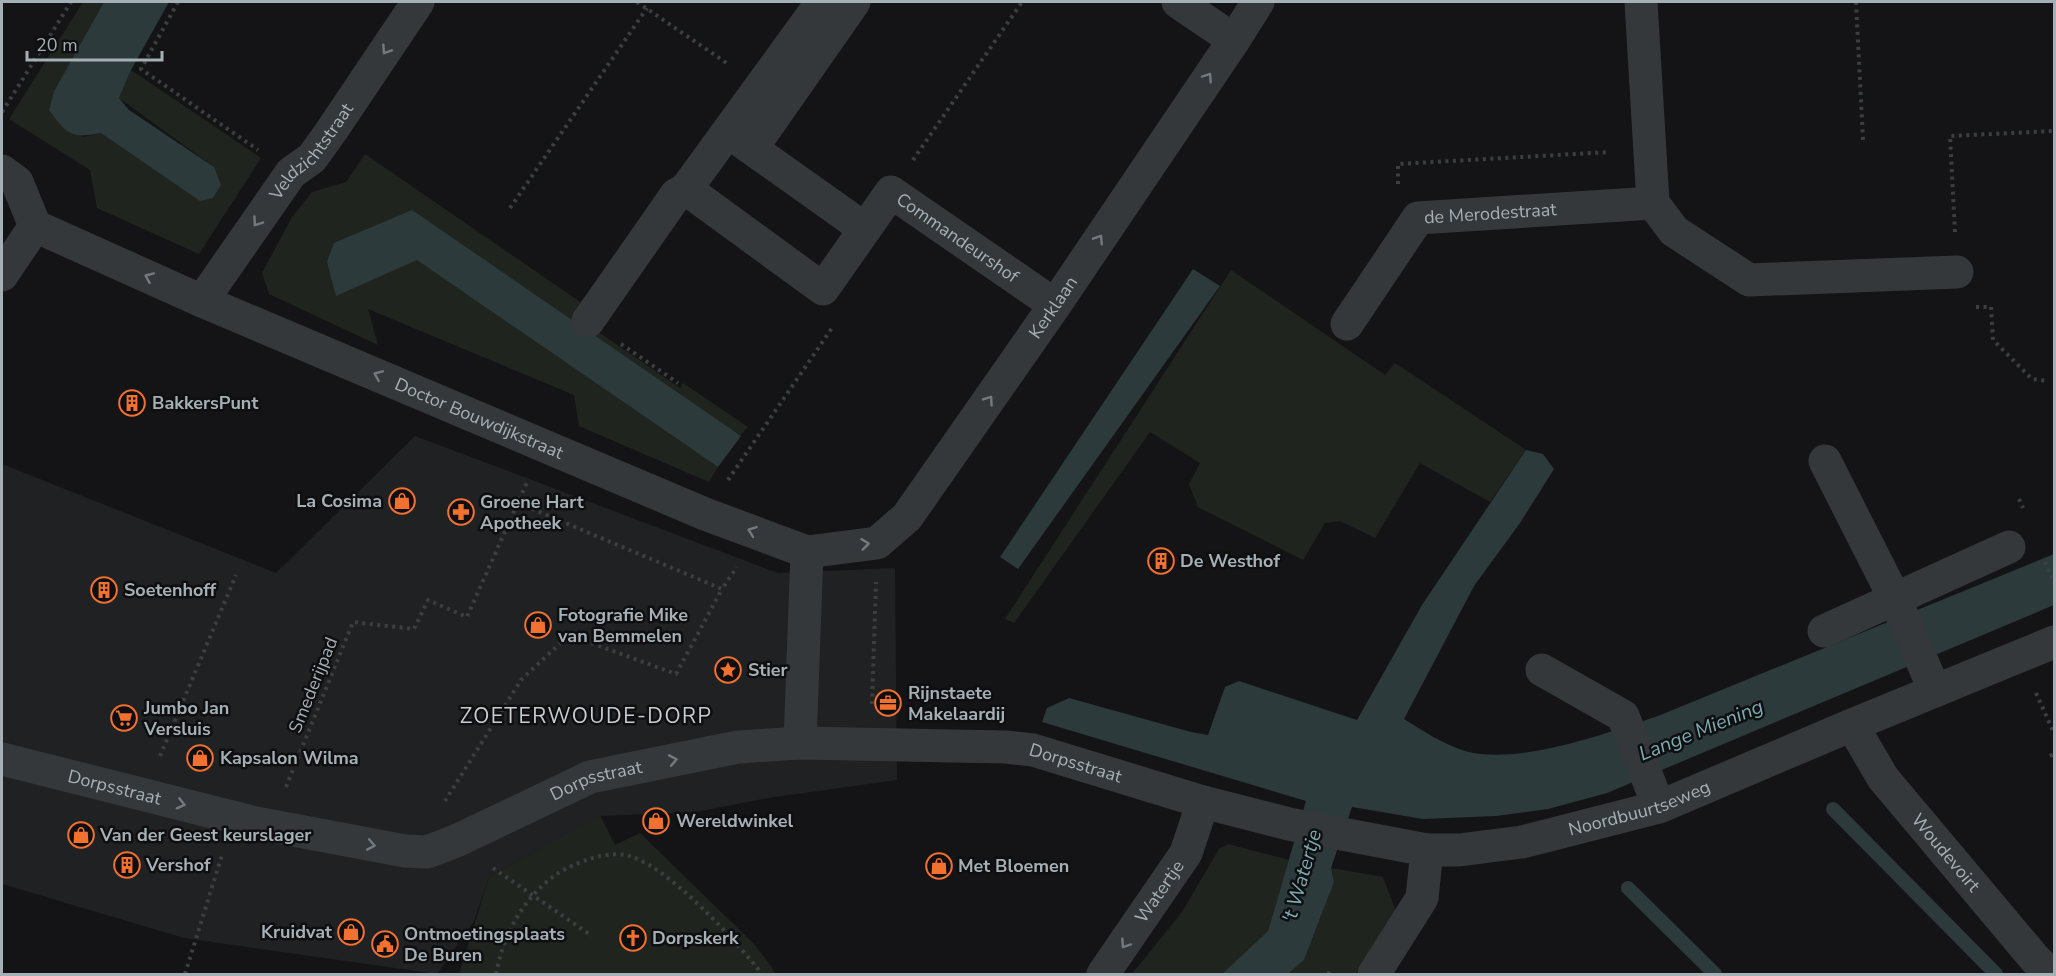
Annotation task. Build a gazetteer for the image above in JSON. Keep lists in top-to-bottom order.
{
  "streets": {
    "street": [
      "Veldzichtstraat",
      "de Merodestraat",
      "Commandeurshof",
      "Kerklaan",
      "Doctor Bouwdijkstraat",
      "Dorpsstraat",
      "Noordbuurtseweg",
      "Woudevoirt",
      "Watertje"
    ],
    "path": ["Smederijpad"]
  },
  "crossings": [
    ["Veldzichtstraat", "Doctor Bouwdijkstraat"],
    ["Commandeurshof", "Kerklaan"],
    ["Doctor Bouwdijkstraat", "Smederijpad"],
    ["Smederijpad", "Dorpsstraat"],
    ["Dorpsstraat", "Noordbuurtseweg"],
    ["Dorpsstraat", "Watertje"],
    ["Noordbuurtseweg", "Woudevoirt"],
    ["Noordbuurtseweg", "Watertje"]
  ],
  "one_way": [
    "Veldzichtstraat",
    "Kerklaan",
    "Doctor Bouwdijkstraat",
    "Dorpsstraat"
  ],
  "districts": ["ZOETERWOUDE-DORP"],
  "water": ["Lange Miening", "'t Watertje"],
  "places": {
    "building": [
      "BakkersPunt",
      "De Westhof",
      "Soetenhoff",
      "Vershof"
    ],
    "shop": [
      "La Cosima",
      "Fotografie Mike van Bemmelen",
      "Kapsalon Wilma",
      "Wereldwinkel",
      "Van der Geest keurslager",
      "Met Bloemen",
      "Kruidvat"
    ],
    "pharmacy": ["Groene Hart Apotheek"],
    "place": ["Stier"],
    "office": ["Rijnstaete Makelaardij"],
    "supermarket": ["Jumbo Jan Versluis"],
    "church": ["Dorpskerk"],
    "public building": ["Ontmoetingsplaats De Buren"]
  },
  "scale_bar": "20 m"
}
